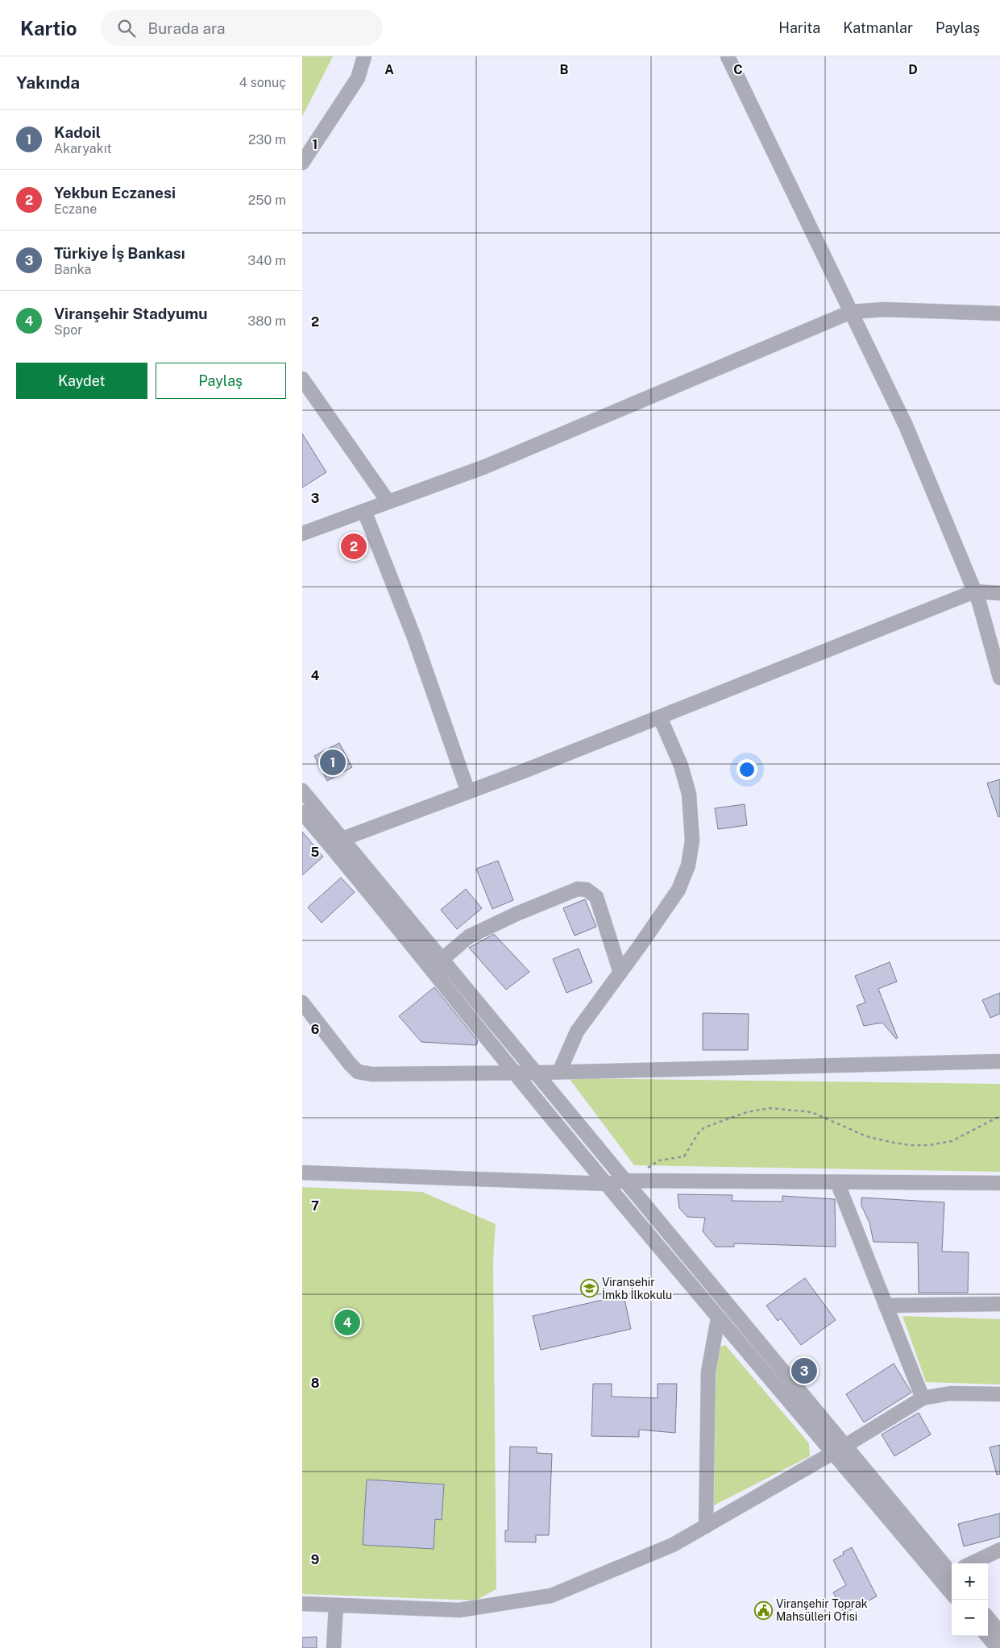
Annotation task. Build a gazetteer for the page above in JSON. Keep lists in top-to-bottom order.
{
  "places": {
    "school or university": ["Viranşehir İmkb İlkokulu"],
    "public building": ["Viranşehir Toprak Mahsülleri Ofisi"]
  },
  "page": {
    "header": "Kartio",
    "search": "Burada ara",
    "nav": ["Harita", "Katmanlar", "Paylaş"],
    "heading": ["Yakında", "4 sonuç"],
    "list": [
      {
        "mark": "1",
        "name": "Kadoil",
        "note": "Akaryakıt",
        "value": "230 m"
      },
      {
        "mark": "2",
        "name": "Yekbun Eczanesi",
        "note": "Eczane",
        "value": "250 m"
      },
      {
        "mark": "3",
        "name": "Türkiye İş Bankası",
        "note": "Banka",
        "value": "340 m"
      },
      {
        "mark": "4",
        "name": "Viranşehir Stadyumu",
        "note": "Spor",
        "value": "380 m"
      }
    ],
    "buttons": ["Kaydet", "Paylaş"],
    "pins": [
      "2",
      "1",
      "4",
      "3"
    ],
    "map_buttons": ["+", "−"]
  },
  "grid": {
    "columns": [
      "A",
      "B",
      "C",
      "D"
    ],
    "rows": [
      "1",
      "2",
      "3",
      "4",
      "5",
      "6",
      "7",
      "8",
      "9"
    ]
  }
}
